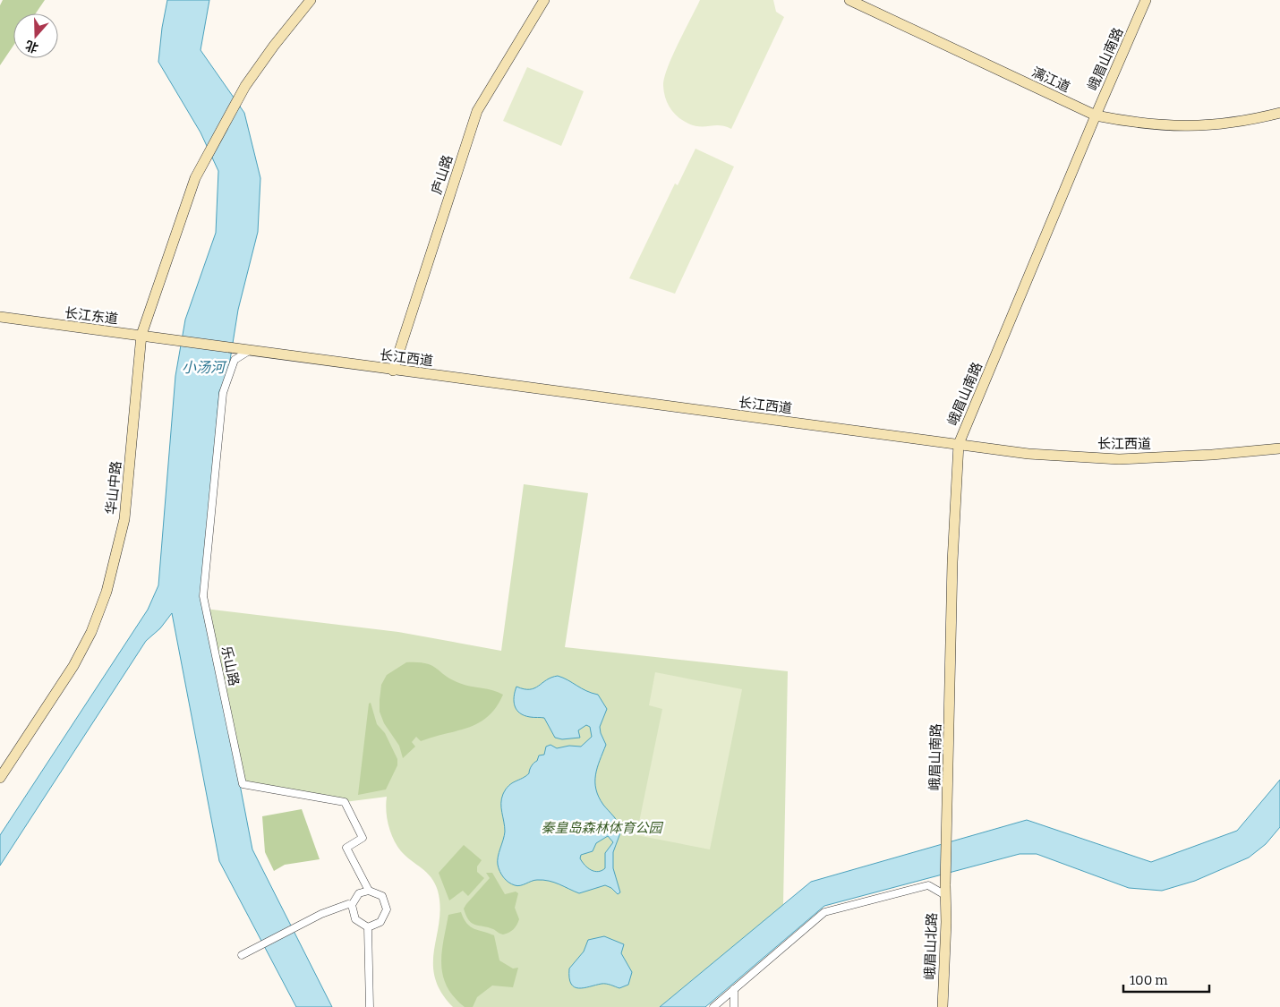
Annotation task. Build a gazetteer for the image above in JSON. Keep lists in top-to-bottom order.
{
  "streets": {
    "street": [
      "峨眉山南路",
      "漓江道",
      "庐山路",
      "长江东道",
      "长江西道",
      "华山中路",
      "乐山路",
      "峨眉山北路"
    ]
  },
  "crossings": [
    ["峨眉山南路", "漓江道"],
    ["峨眉山南路", "长江西道"],
    ["峨眉山南路", "峨眉山北路"],
    ["庐山路", "长江西道"],
    ["长江东道", "长江西道"],
    ["长江东道", "华山中路"],
    ["长江西道", "乐山路"]
  ],
  "water": ["小汤河"],
  "parks": ["秦皇岛森林体育公园"],
  "scale_bar": "100 m",
  "north": "bottom"
}
